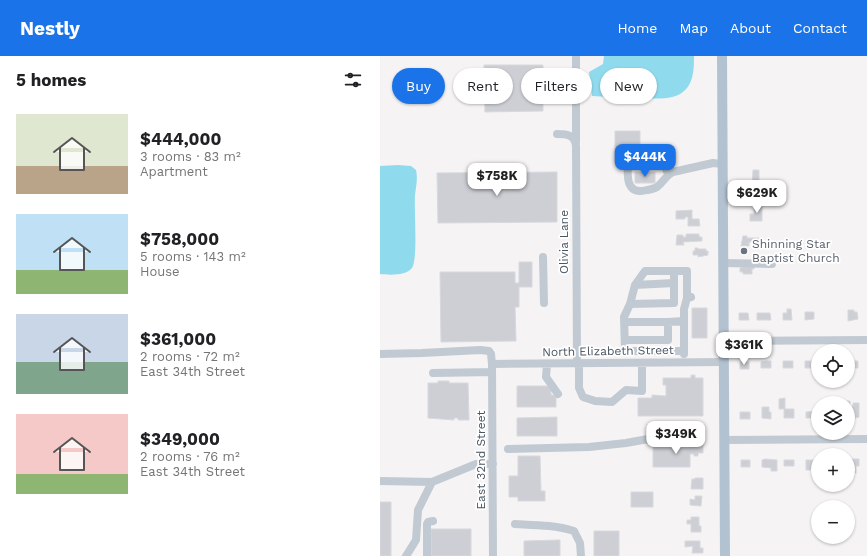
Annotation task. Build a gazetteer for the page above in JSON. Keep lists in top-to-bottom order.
{
  "streets": {
    "street": ["Olivia Lane", "North Elizabeth Street", "East 32nd Street"]
  },
  "crossings": [
    ["Olivia Lane", "North Elizabeth Street"],
    ["North Elizabeth Street", "East 32nd Street"]
  ],
  "places": ["Shinning Star Baptist Church"],
  "page": {
    "header": "Nestly",
    "nav": [
      "Home",
      "Map",
      "About",
      "Contact"
    ],
    "heading": "5 homes",
    "chip": [
      "Buy",
      "Rent",
      "Filters",
      "New"
    ],
    "list": [
      {
        "name": "$444,000",
        "note": "3 rooms · 83 m² · Apartment"
      },
      {
        "name": "$758,000",
        "note": "5 rooms · 143 m² · House"
      },
      {
        "name": "$361,000",
        "note": "2 rooms · 72 m² · East 34th Street"
      },
      {
        "name": "$349,000",
        "note": "2 rooms · 76 m² · East 34th Street"
      }
    ],
    "price": [
      "$444K",
      "$758K",
      "$629K",
      "$361K",
      "$349K"
    ],
    "map_buttons": ["+", "−"]
  }
}
